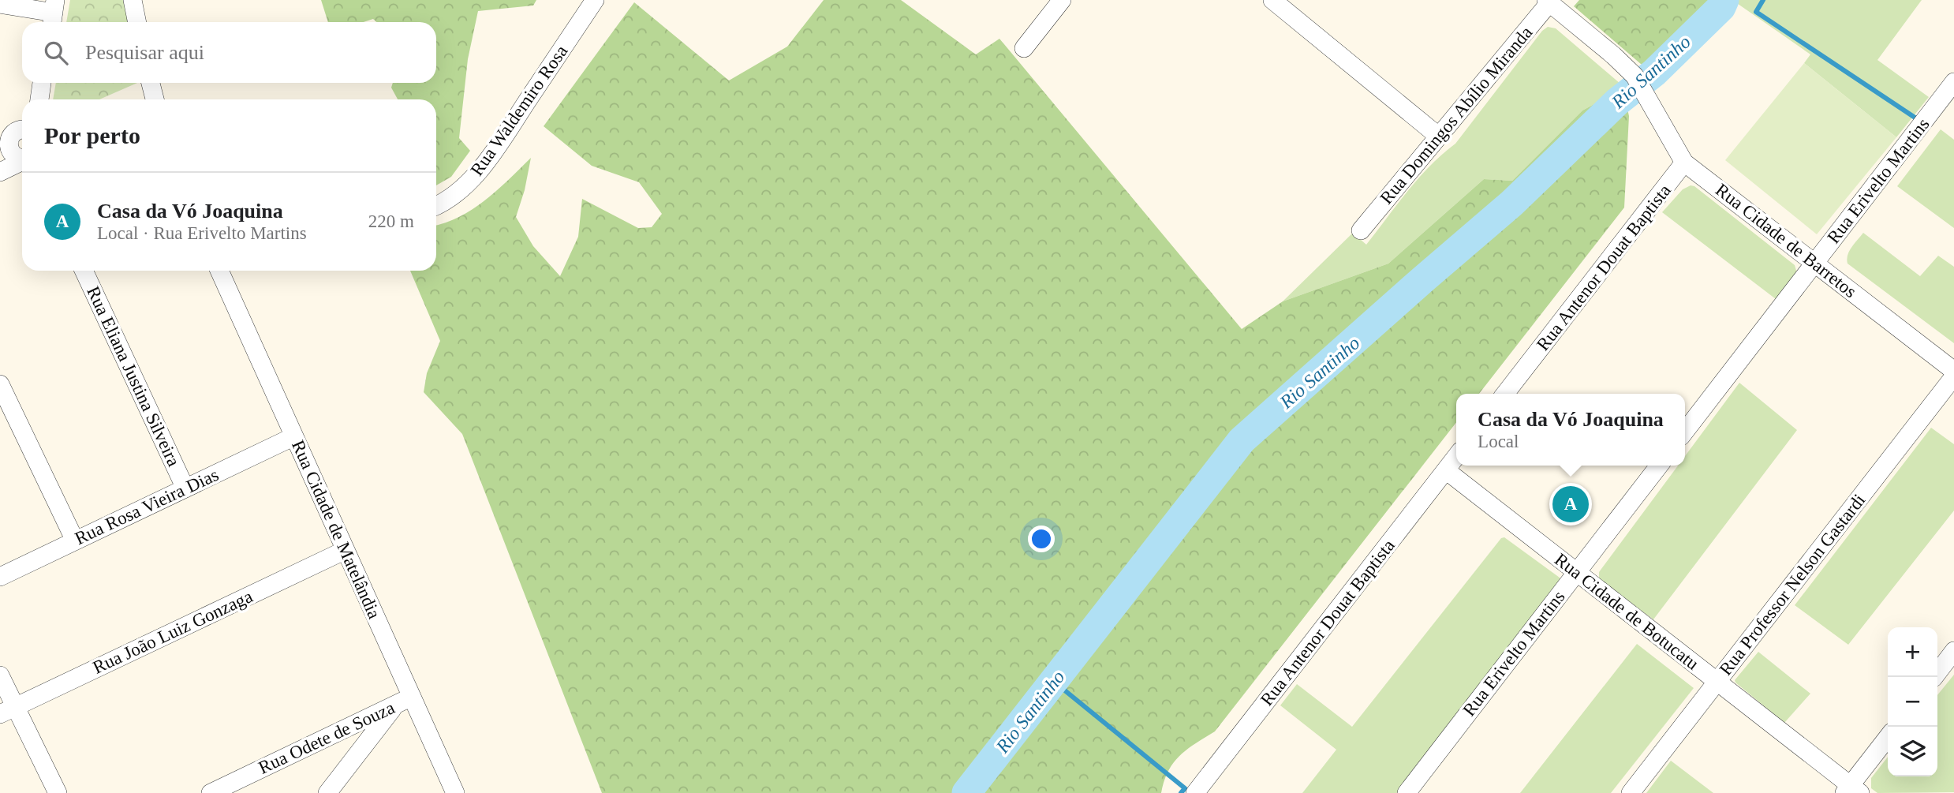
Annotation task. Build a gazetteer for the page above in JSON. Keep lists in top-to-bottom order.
{
  "streets": {
    "street": [
      "Rua Waldemiro Rosa",
      "Rua Domingos Abílio Miranda",
      "Rua Erivelto Martins",
      "Rua Cidade de Barretos",
      "Rua Antenor Douat Baptista",
      "Rua Eliana Justina Silveira",
      "Rua Rosa Vieira Dias",
      "Rua Cidade de Matelândia",
      "Rua Professor Nelson Gastardi",
      "Rua Cidade de Botucatu",
      "Rua João Luiz Gonzaga",
      "Rua Odete de Souza"
    ]
  },
  "crossings": [
    ["Rua Domingos Abílio Miranda", "Rua Cidade de Barretos"],
    ["Rua Erivelto Martins", "Rua Cidade de Barretos"],
    ["Rua Erivelto Martins", "Rua Cidade de Botucatu"],
    ["Rua Cidade de Barretos", "Rua Antenor Douat Baptista"],
    ["Rua Antenor Douat Baptista", "Rua Cidade de Botucatu"],
    ["Rua Eliana Justina Silveira", "Rua Rosa Vieira Dias"],
    ["Rua Rosa Vieira Dias", "Rua Cidade de Matelândia"],
    ["Rua Cidade de Matelândia", "Rua João Luiz Gonzaga"],
    ["Rua Cidade de Matelândia", "Rua Odete de Souza"],
    ["Rua Professor Nelson Gastardi", "Rua Cidade de Botucatu"]
  ],
  "water": ["Rio Santinho"],
  "page": {
    "search": "Pesquisar aqui",
    "heading": "Por perto",
    "list": [
      {
        "mark": "A",
        "name": "Casa da Vó Joaquina",
        "note": "Local · Rua Erivelto Martins",
        "value": "220 m"
      }
    ],
    "popup": ["Casa da Vó Joaquina", "Local"],
    "pins": "A",
    "map_buttons": ["+", "−"]
  }
}
